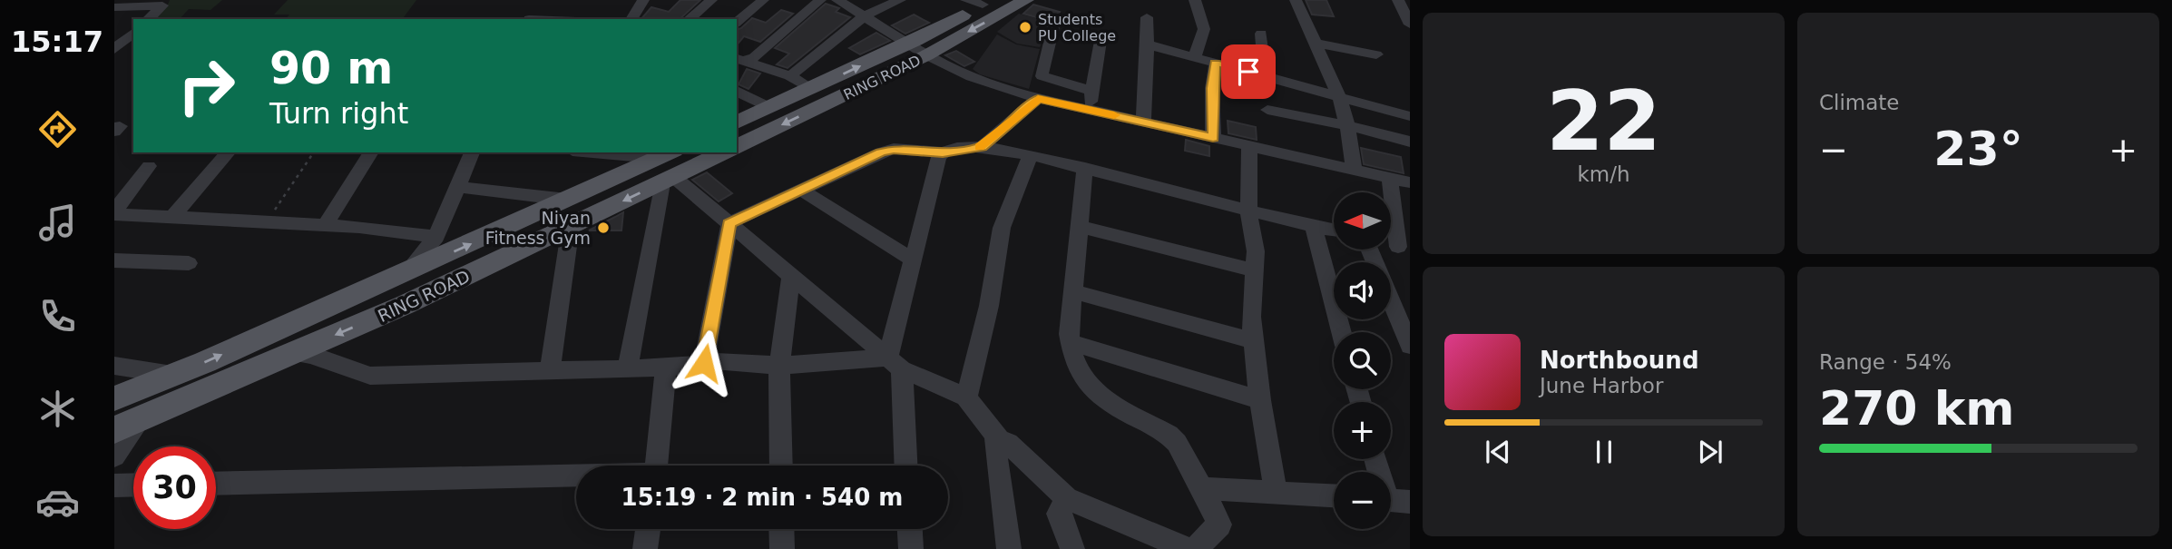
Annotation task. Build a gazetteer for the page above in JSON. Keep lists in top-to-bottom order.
{
  "streets": {
    "main road": ["RING ROAD"]
  },
  "places": ["Students PU College", "Niyan Fitness Gym"],
  "north": "left",
  "page": {
    "tabs": "15:17",
    "tile": [
      ["22", "km/h"],
      "Climate",
      ["Range · 54%", "270 km"]
    ],
    "turn": ["90 m", "Turn right"],
    "heat": ["−", "23°", "+"],
    "map_buttons": ["+", "−"],
    "song": ["Northbound", "June Harbor"],
    "limit": "30",
    "trip": "15:19 · 2 min · 540 m"
  }
}
